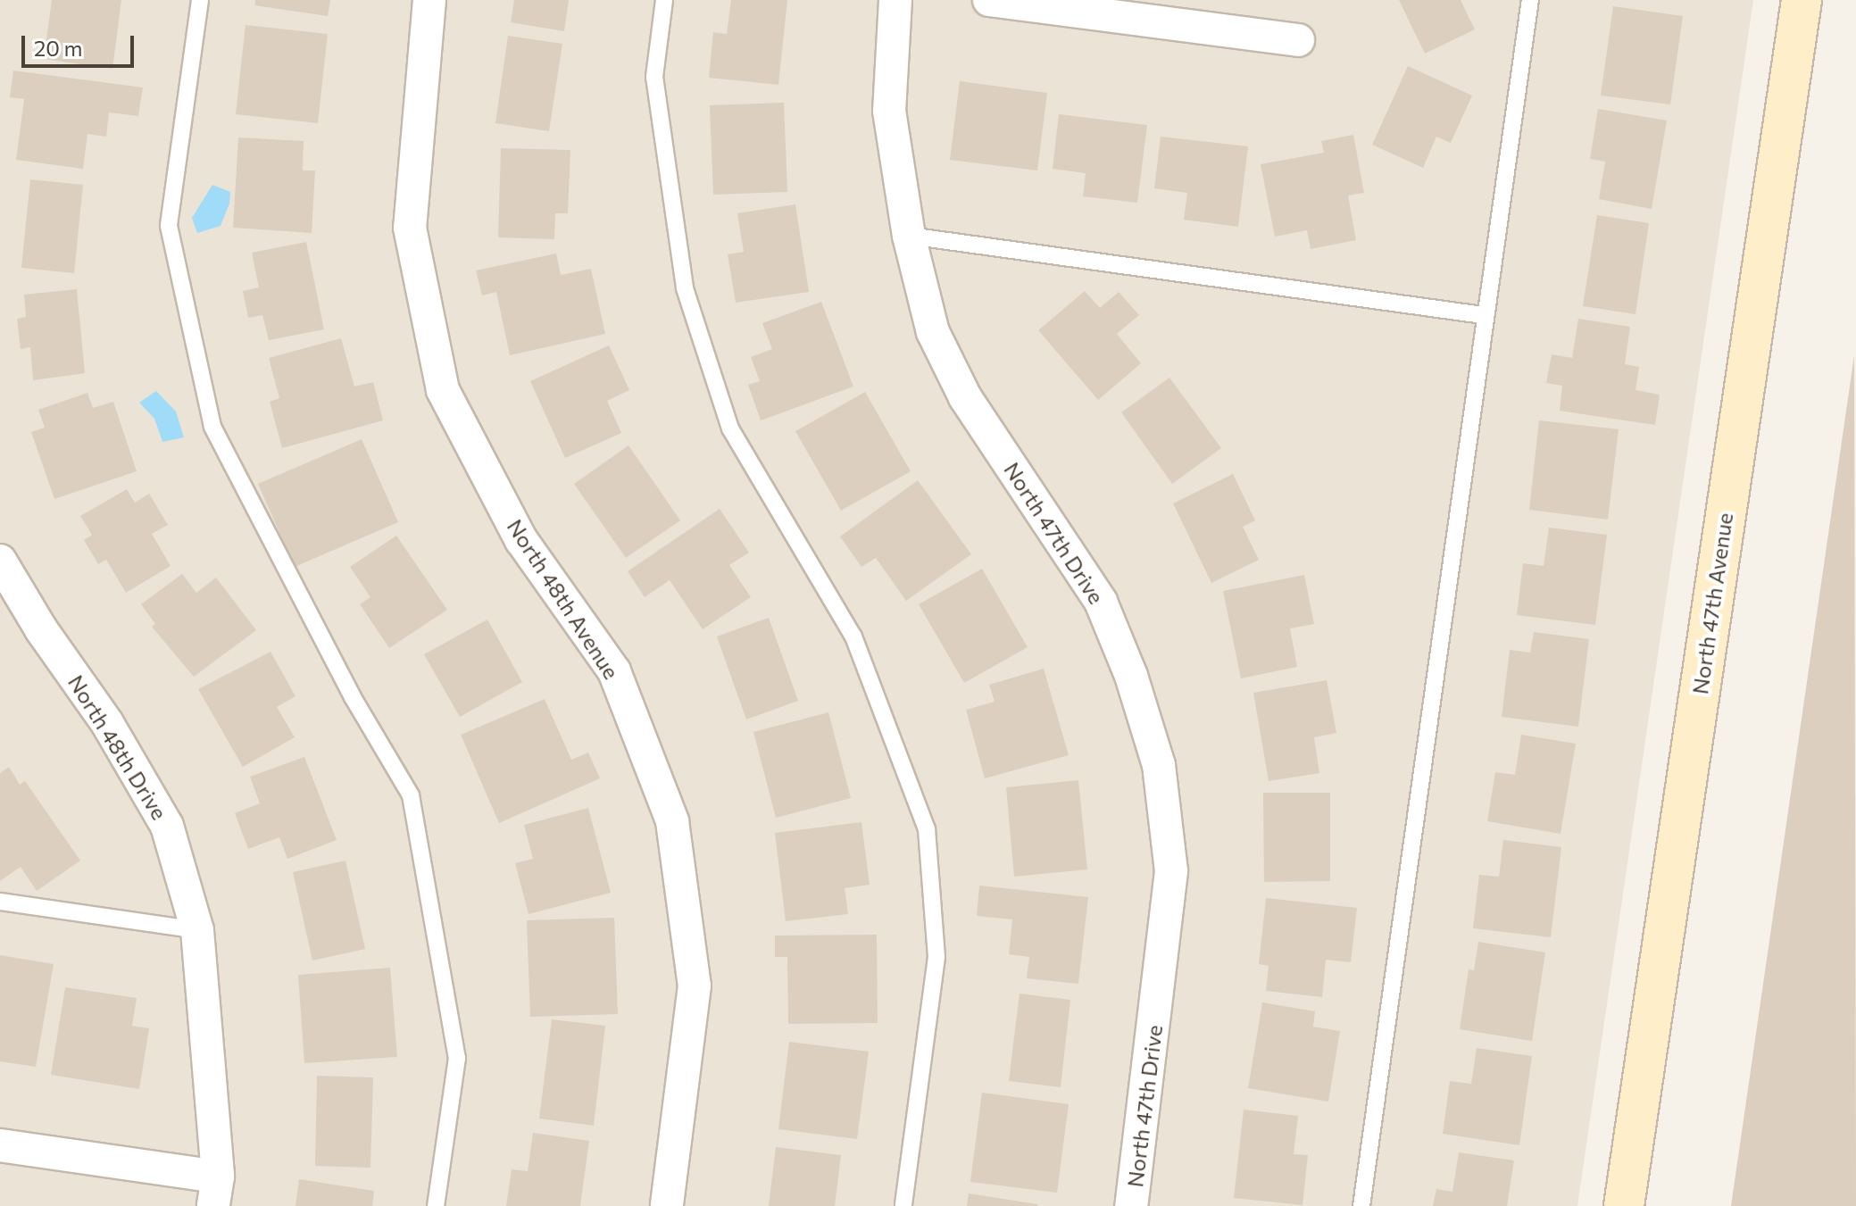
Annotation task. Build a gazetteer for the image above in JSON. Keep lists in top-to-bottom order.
{
  "streets": {
    "street": [
      "North 47th Drive",
      "North 48th Avenue",
      "North 47th Avenue",
      "North 48th Drive"
    ]
  },
  "scale_bar": "20 m"
}
